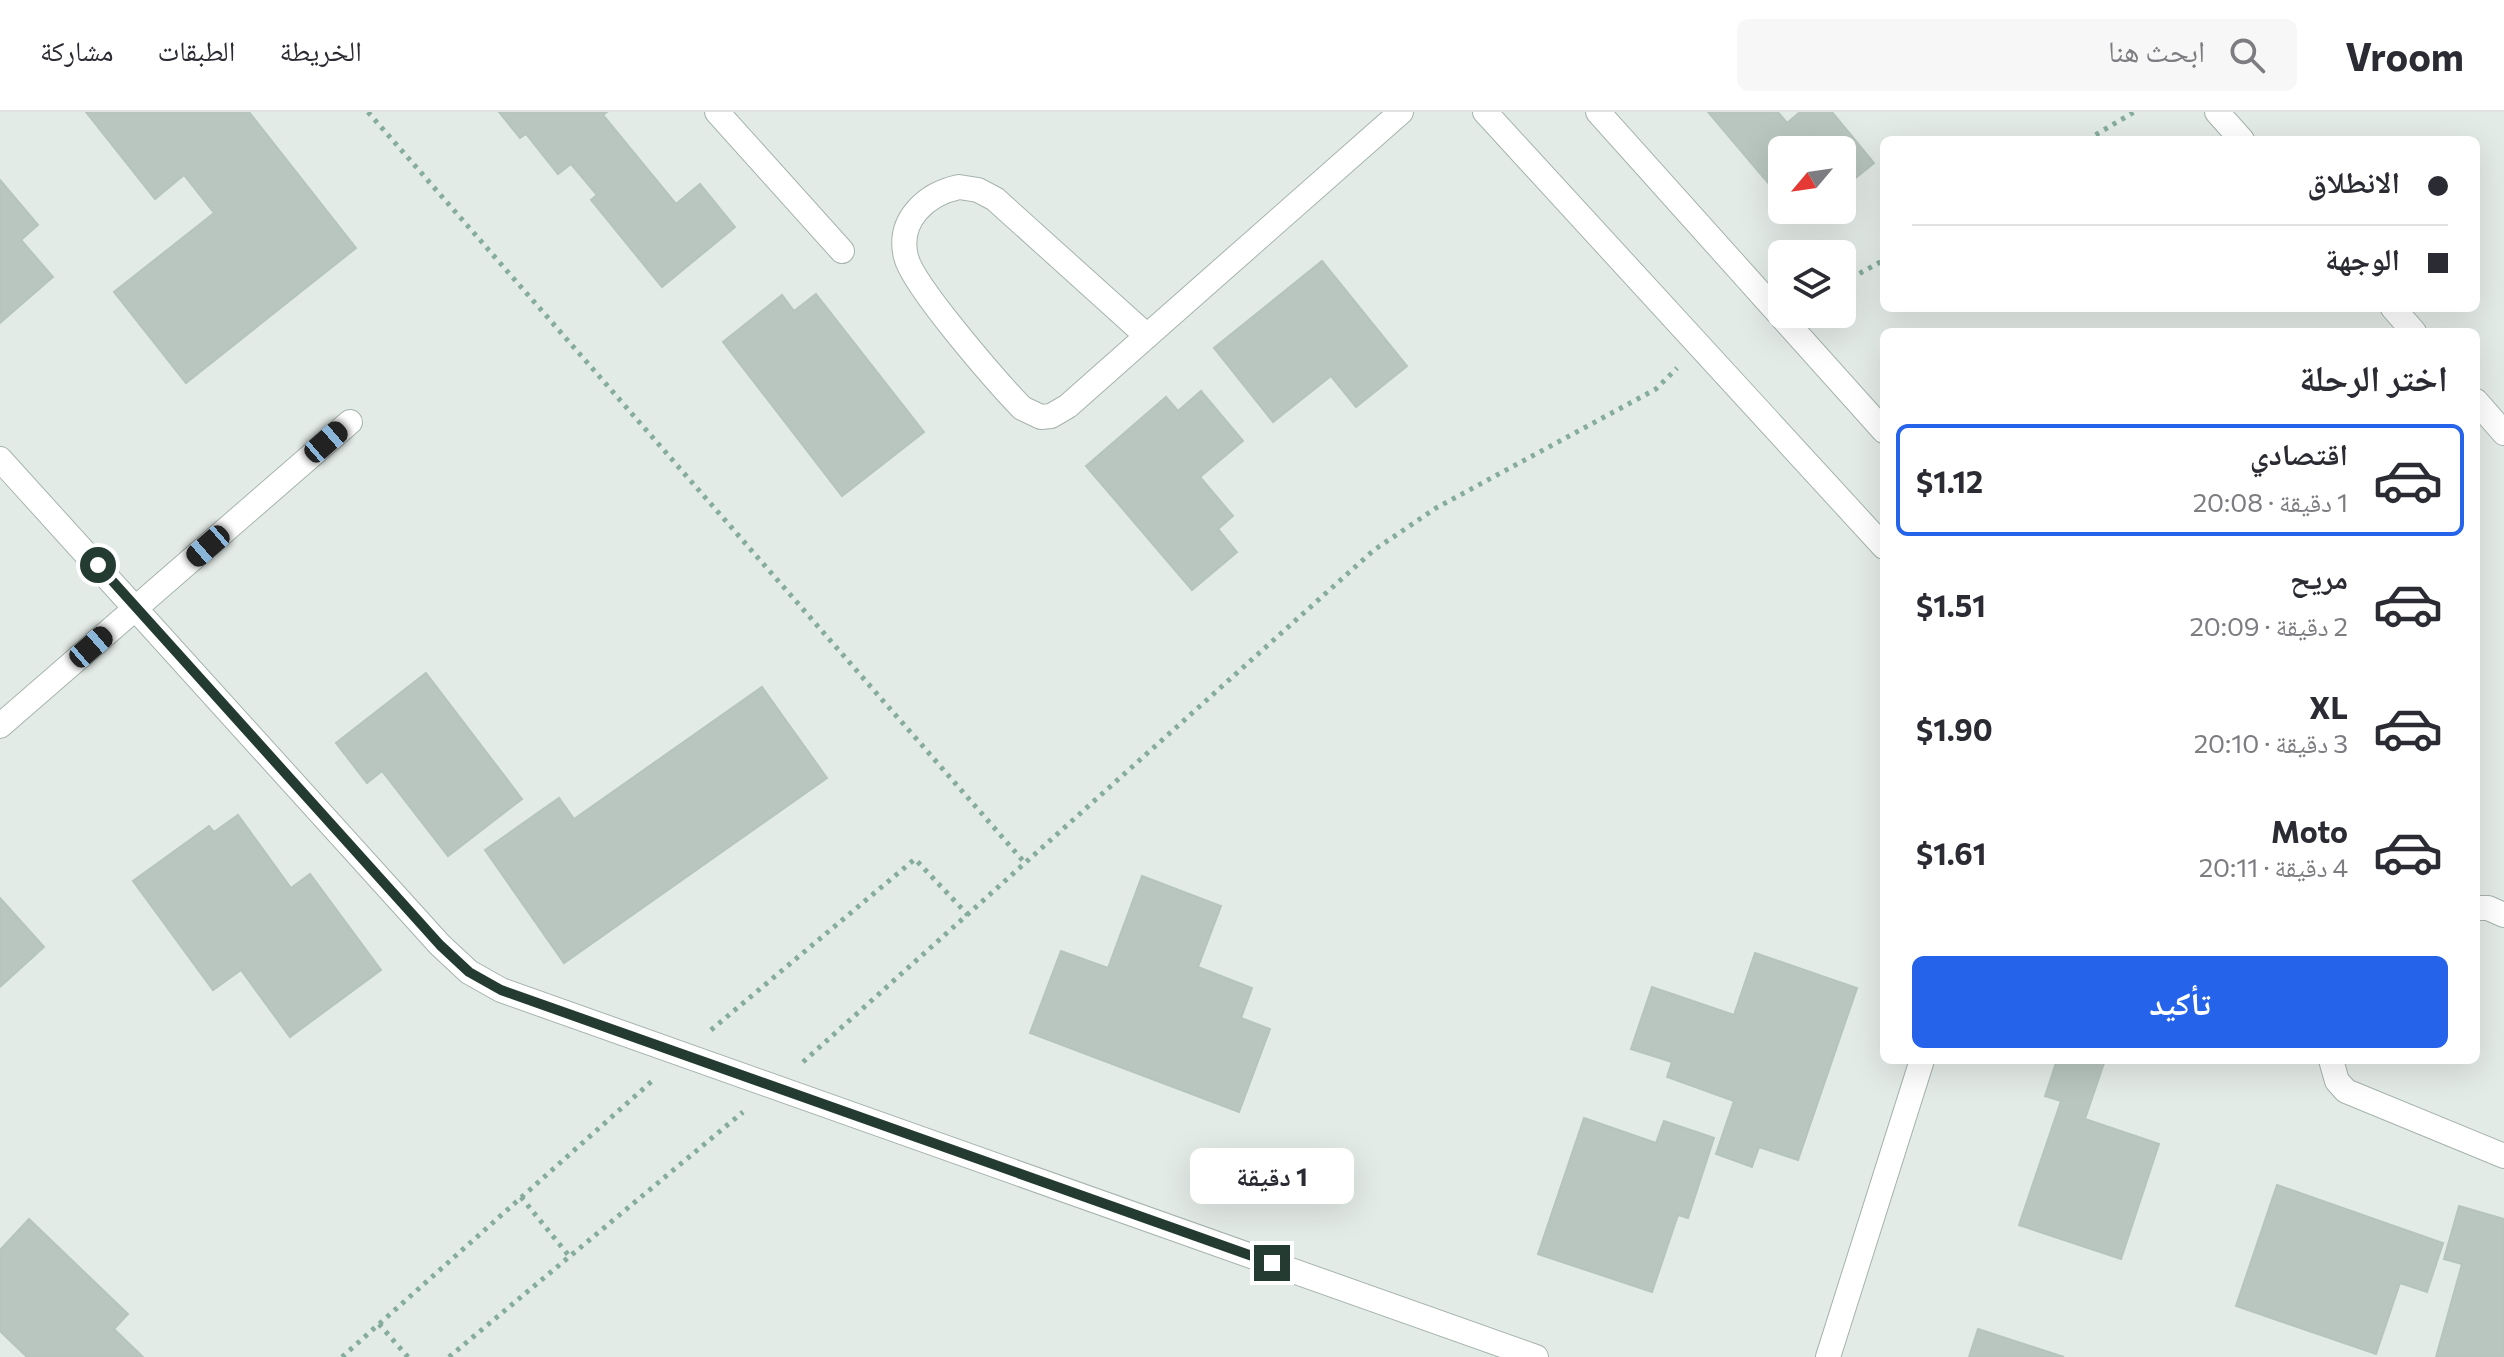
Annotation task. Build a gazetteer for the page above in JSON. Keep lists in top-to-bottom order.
{
  "north": "bottom left",
  "page": {
    "header": "Vroom",
    "search": "ابحث هنا",
    "nav": ["الخريطة", "الطبقات", "مشاركة"],
    "banner": ["الانطلاق", "الوجهة"],
    "heading": "اختر الرحلة",
    "list": [
      {
        "name": "اقتصادي",
        "note": "1 دقيقة · 20:08",
        "value": "$1.12"
      },
      {
        "name": "مريح",
        "note": "2 دقيقة · 20:09",
        "value": "$1.51"
      },
      {
        "name": "XL",
        "note": "3 دقيقة · 20:10",
        "value": "$1.90"
      },
      {
        "name": "Moto",
        "note": "4 دقيقة · 20:11",
        "value": "$1.61"
      }
    ],
    "buttons": "تأكيد",
    "bubble": "1 دقيقة"
  }
}
